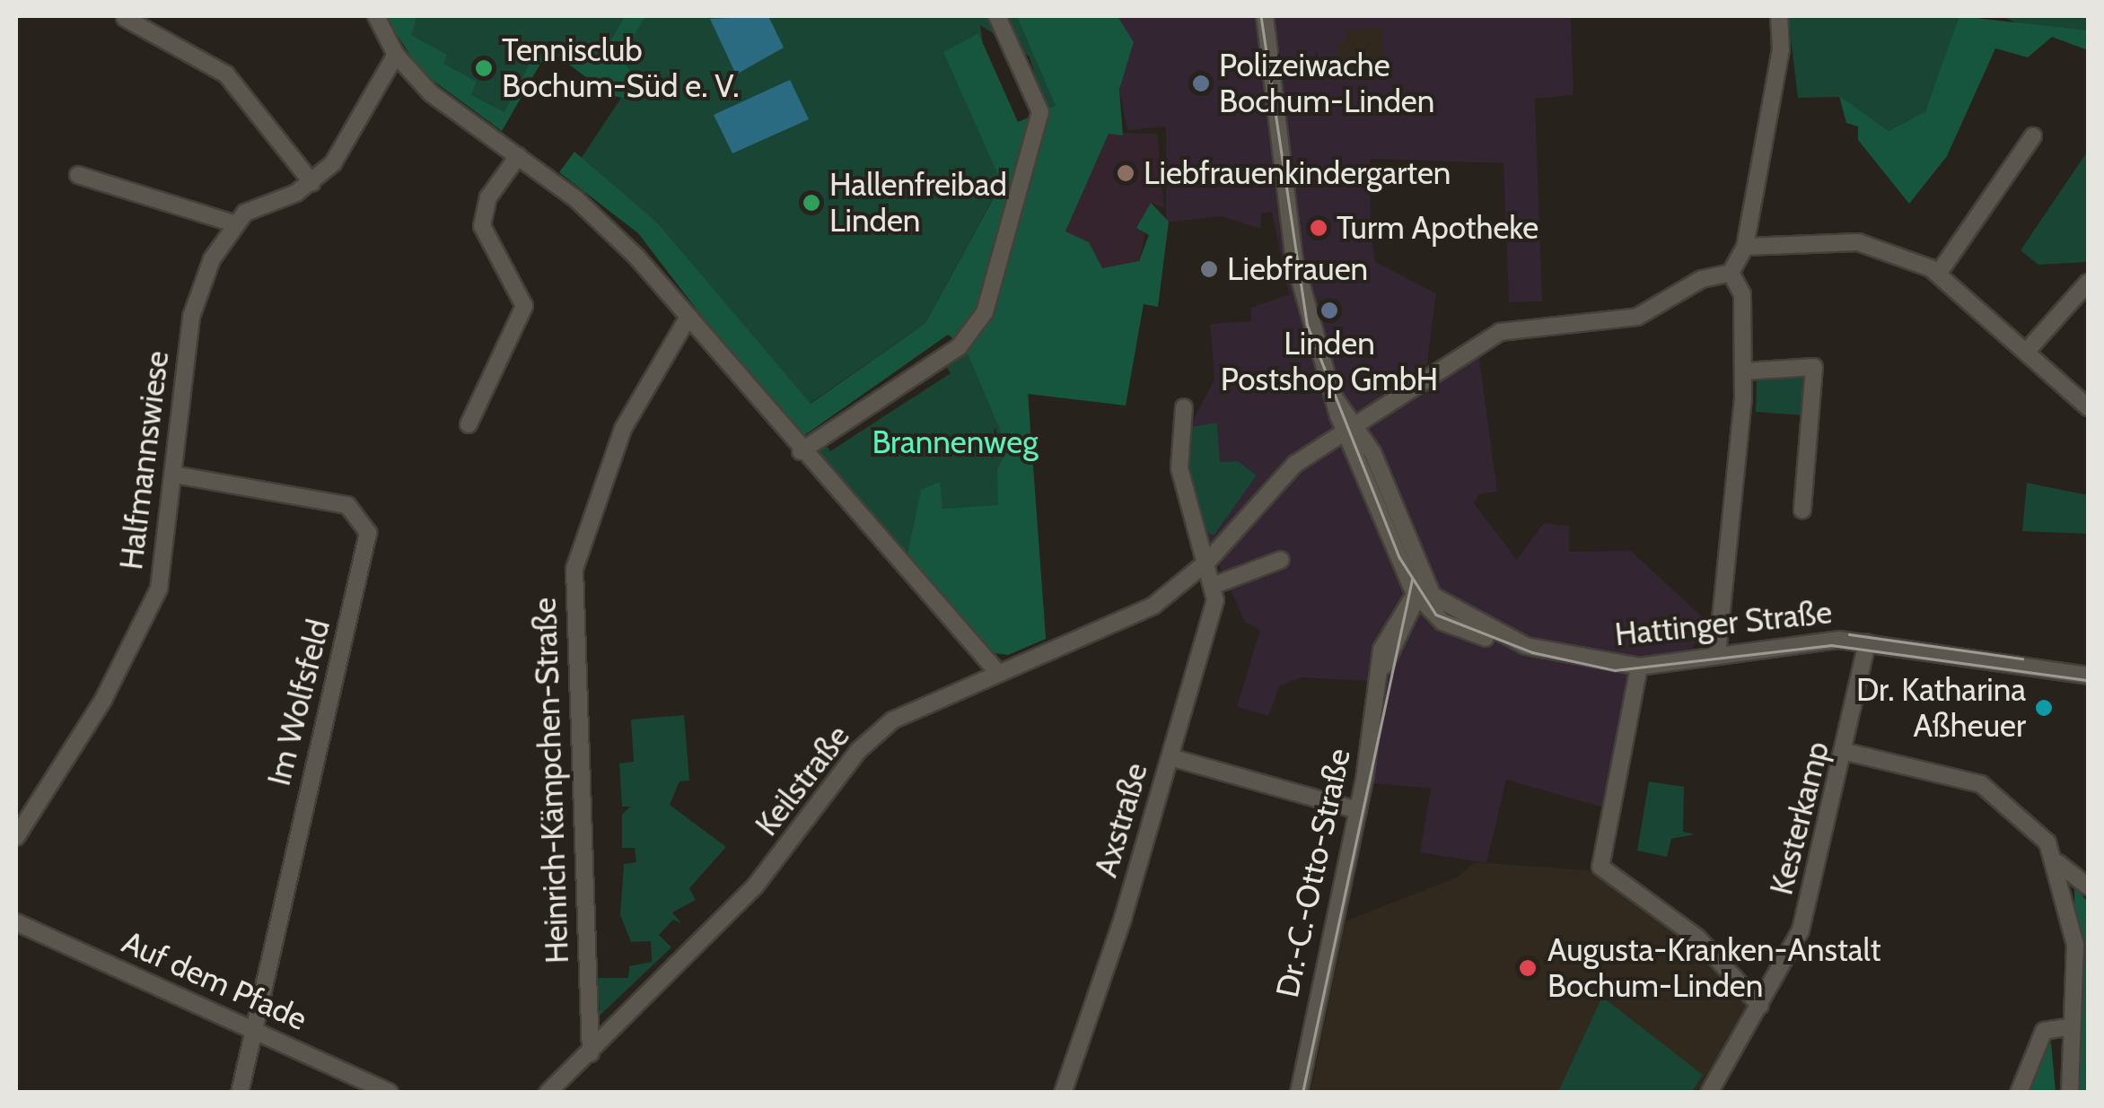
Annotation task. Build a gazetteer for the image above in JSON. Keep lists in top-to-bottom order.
{
  "streets": {
    "street": [
      "Halfmannswiese",
      "Hattinger Straße",
      "Im Wolfsfeld",
      "Heinrich-Kämpchen-Straße",
      "Keilstraße",
      "Kesterkamp",
      "Axstraße",
      "Dr.-C.-Otto-Straße",
      "Auf dem Pfade"
    ]
  },
  "crossings": [
    ["Halfmannswiese", "Im Wolfsfeld"],
    ["Hattinger Straße", "Keilstraße"],
    ["Hattinger Straße", "Kesterkamp"],
    ["Hattinger Straße", "Dr.-C.-Otto-Straße"],
    ["Im Wolfsfeld", "Auf dem Pfade"],
    ["Heinrich-Kämpchen-Straße", "Keilstraße"],
    ["Keilstraße", "Axstraße"]
  ],
  "parks": ["Brannenweg"],
  "places": [
    "Tennisclub Bochum-Süd e. V.",
    "Polizeiwache Bochum-Linden",
    "Liebfrauenkindergarten",
    "Hallenfreibad Linden",
    "Turm Apotheke",
    "Liebfrauen",
    "Linden Postshop GmbH",
    "Dr. Katharina Aßheuer",
    "Augusta-Kranken-Anstalt Bochum-Linden"
  ]
}
